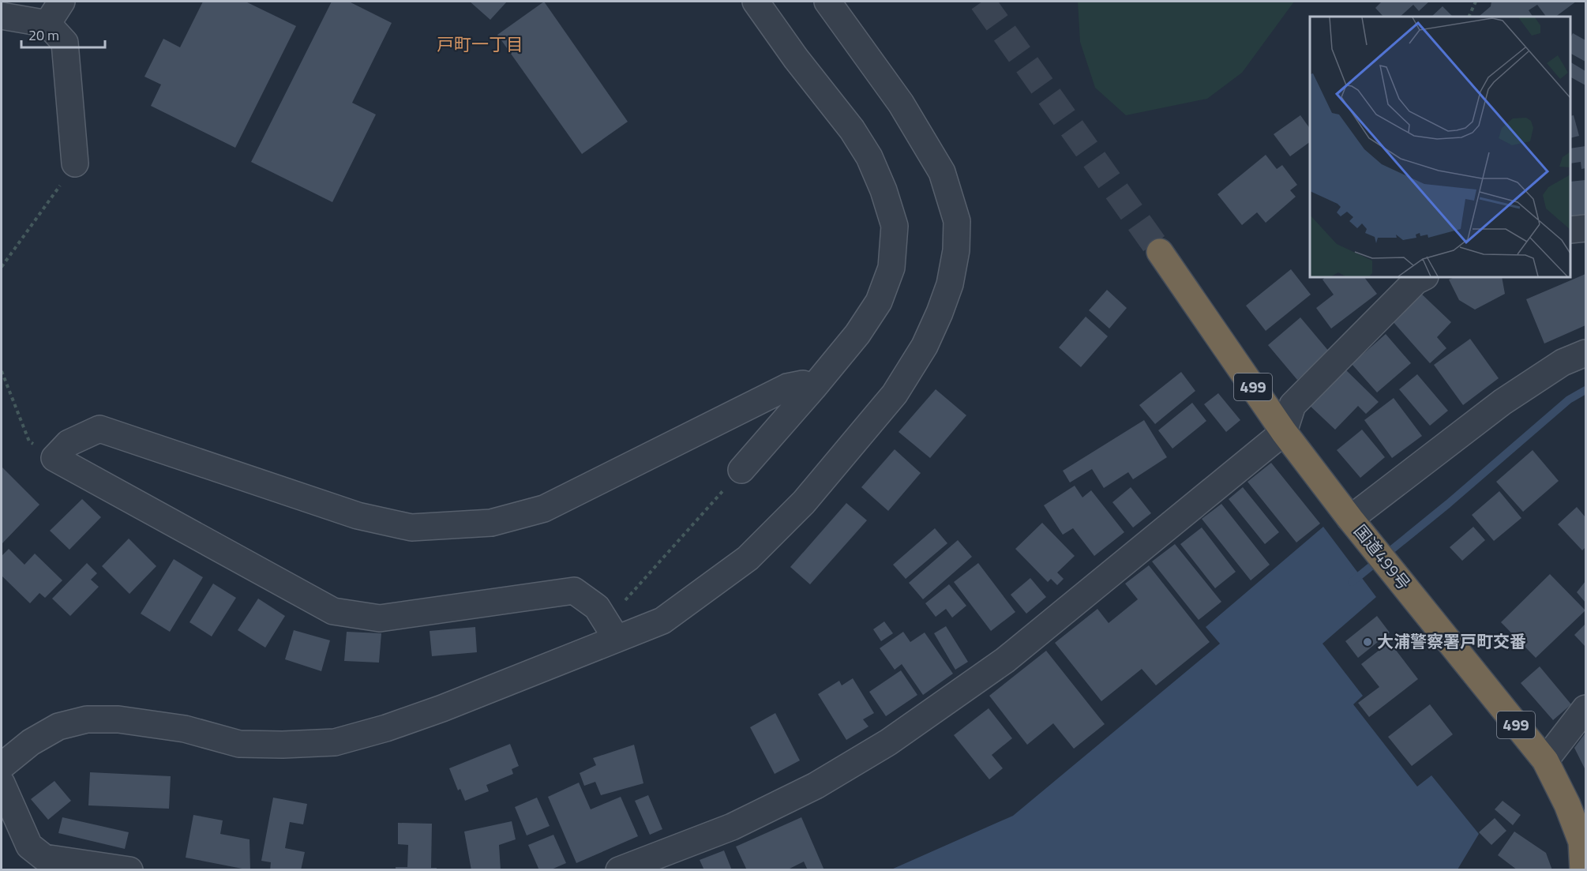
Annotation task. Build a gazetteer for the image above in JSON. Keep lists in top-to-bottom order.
{
  "streets": {
    "highway": ["499", "国道499号"]
  },
  "districts": ["戸町一丁目"],
  "places": ["大浦警察署戸町交番"],
  "scale_bar": "20 m"
}
